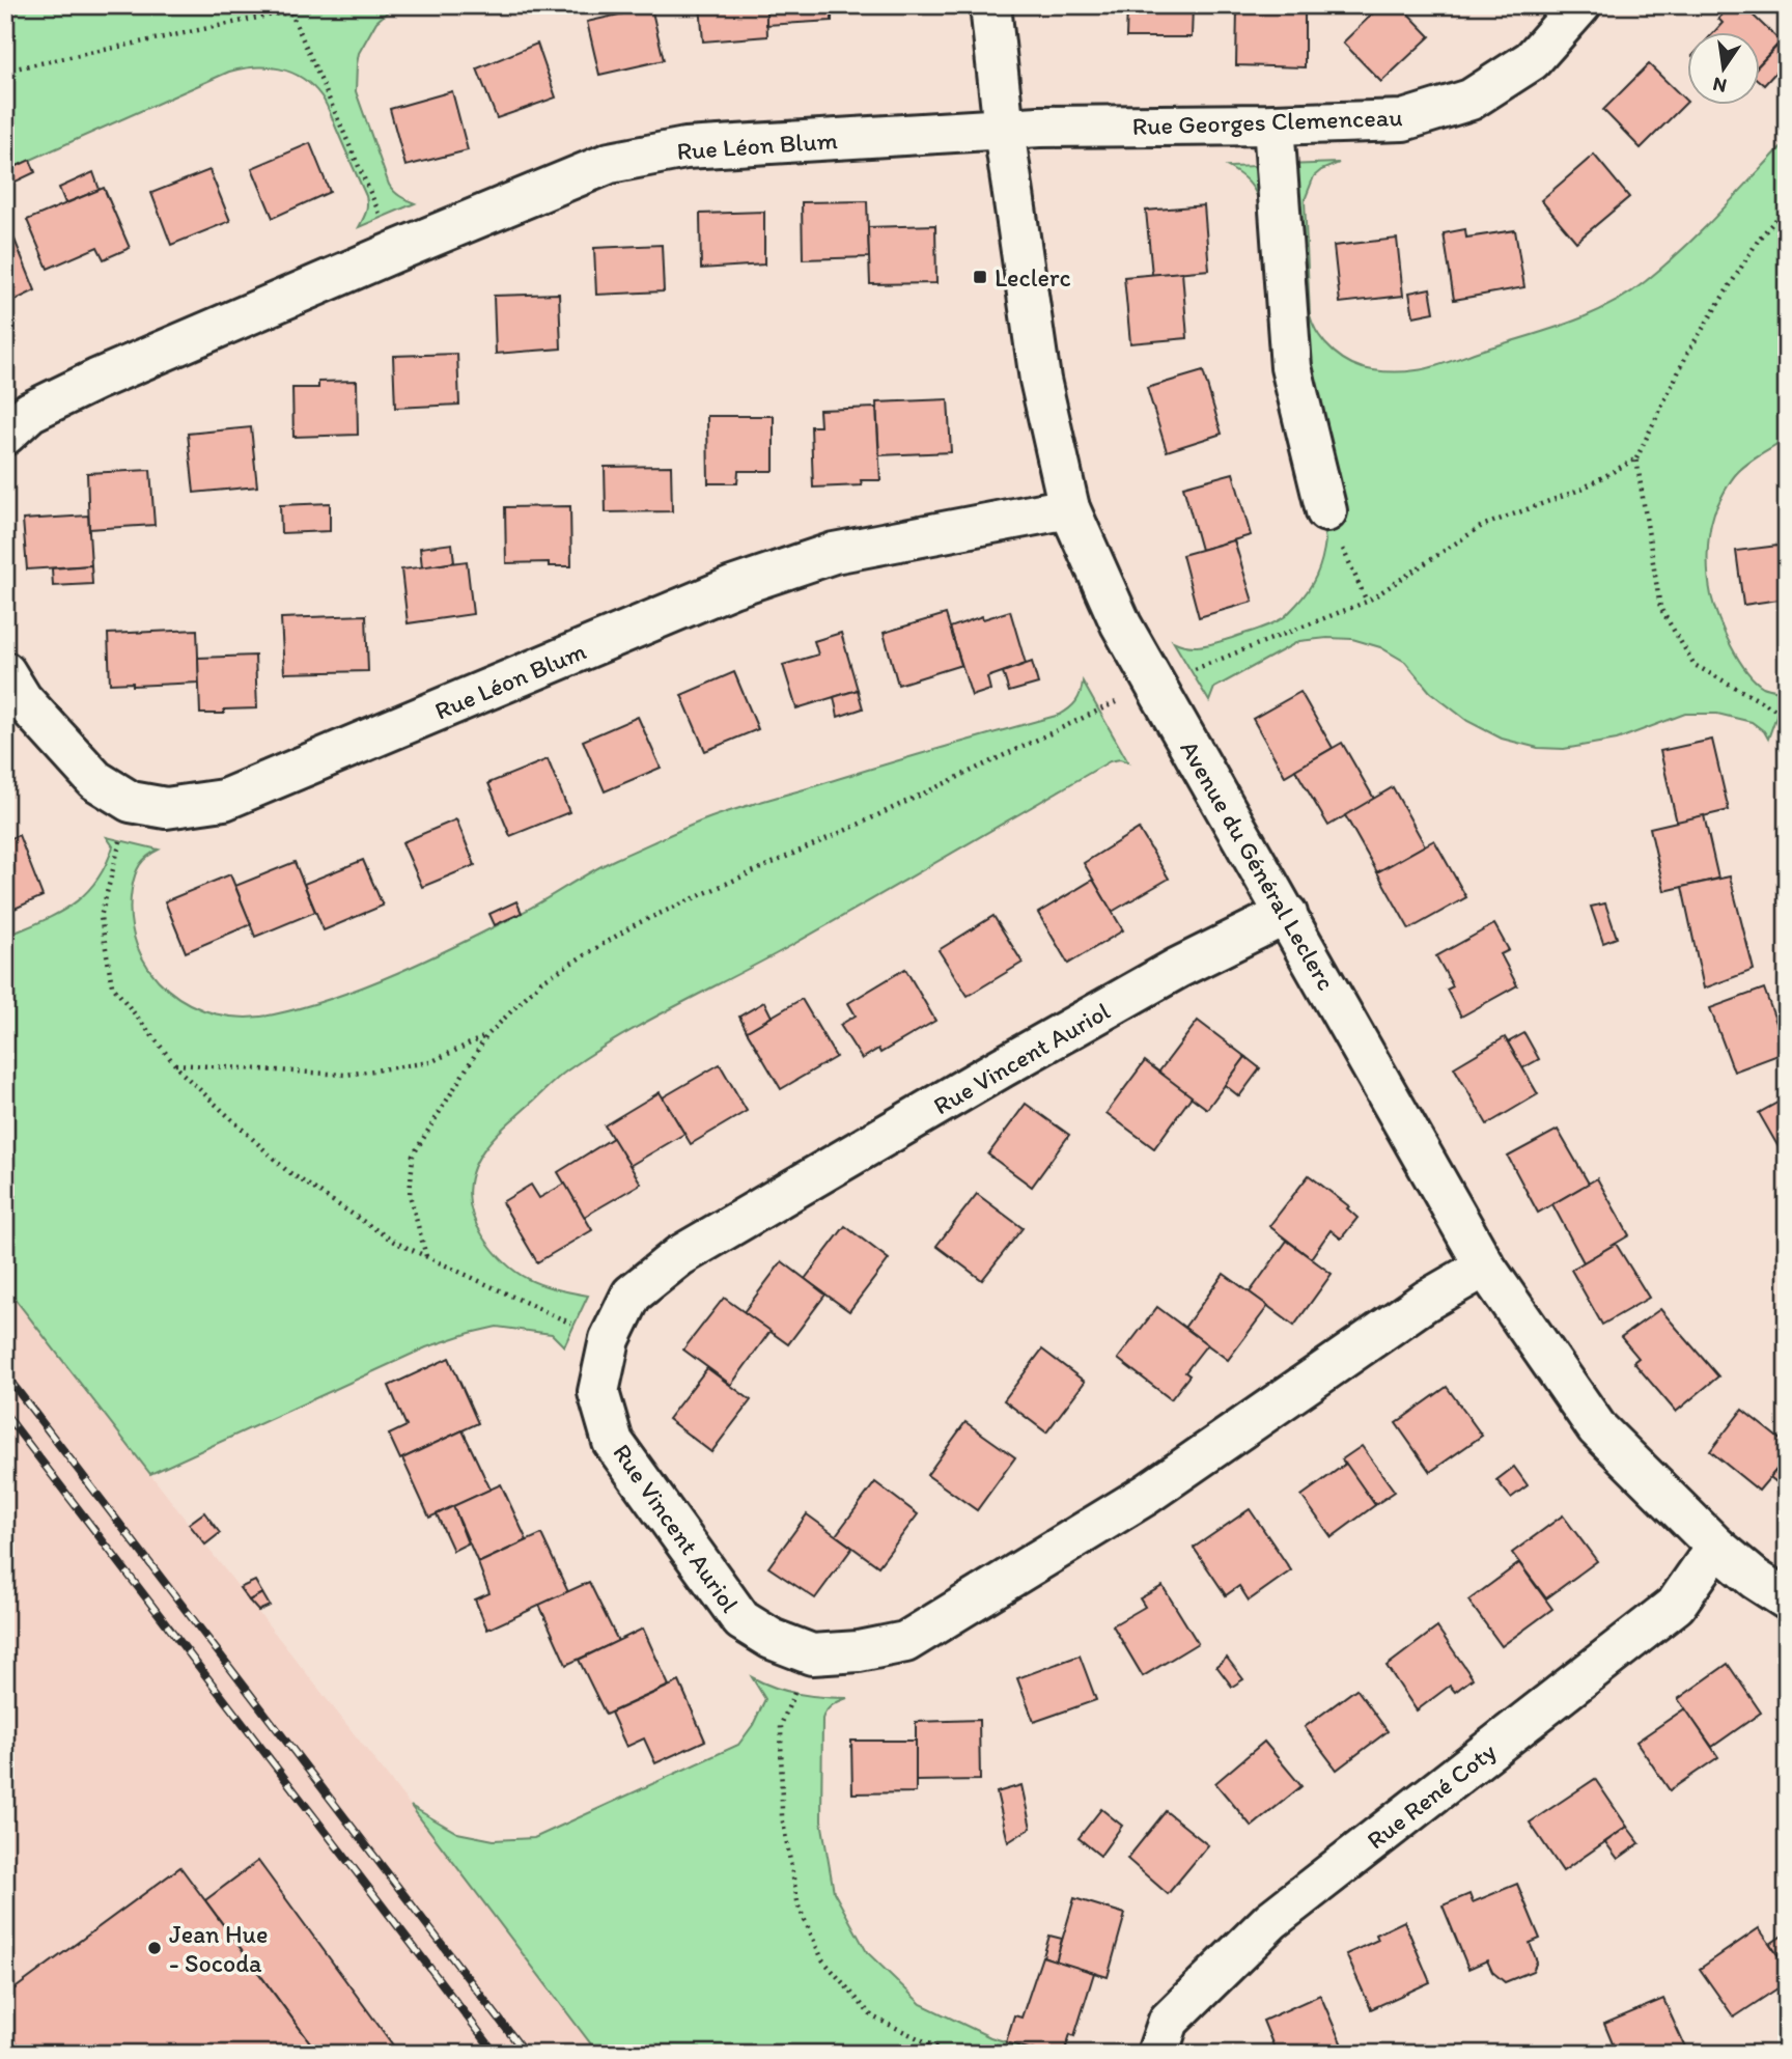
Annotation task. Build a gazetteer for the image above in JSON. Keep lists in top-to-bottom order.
{
  "streets": {
    "street": [
      "Rue Georges Clemenceau",
      "Rue Léon Blum",
      "Avenue du Général Leclerc",
      "Rue Vincent Auriol",
      "Rue René Coty"
    ]
  },
  "crossings": [
    ["Rue Georges Clemenceau", "Rue Léon Blum"],
    ["Rue Georges Clemenceau", "Avenue du Général Leclerc"],
    ["Rue Léon Blum", "Avenue du Général Leclerc"],
    ["Avenue du Général Leclerc", "Rue Vincent Auriol"],
    ["Avenue du Général Leclerc", "Rue René Coty"]
  ],
  "places": {
    "transit": ["Leclerc"],
    "other": ["Jean Hue - Socoda"]
  },
  "north": "bottom"
}
